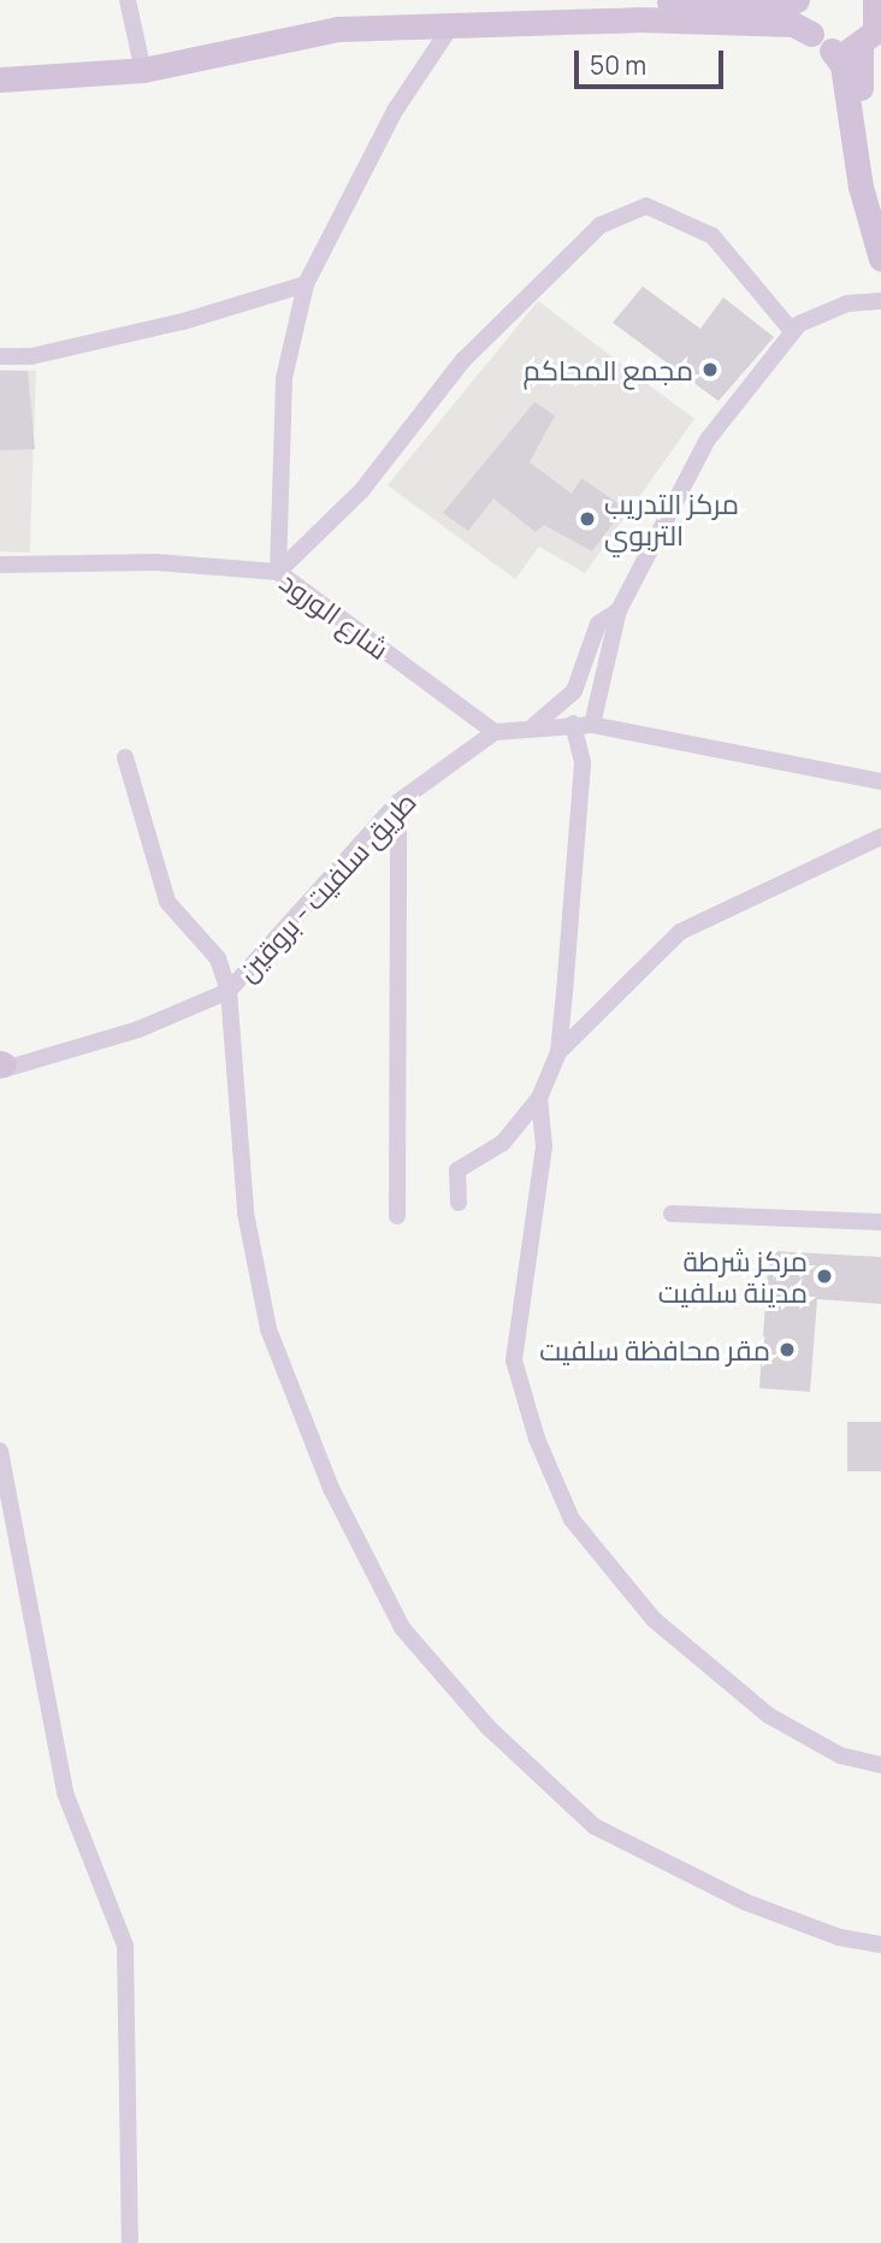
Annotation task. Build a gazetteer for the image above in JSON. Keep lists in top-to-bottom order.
{
  "streets": {
    "street": ["شارع الورود", "طريق سلفيت - بروقين"]
  },
  "crossings": [
    ["شارع الورود", "طريق سلفيت - بروقين"]
  ],
  "places": [
    "مجمع المحاكم",
    "مركز التدريب التربوي",
    "مركز شرطة مدينة سلفيت",
    "مقر محافظة سلفيت"
  ],
  "scale_bar": "50 m"
}
